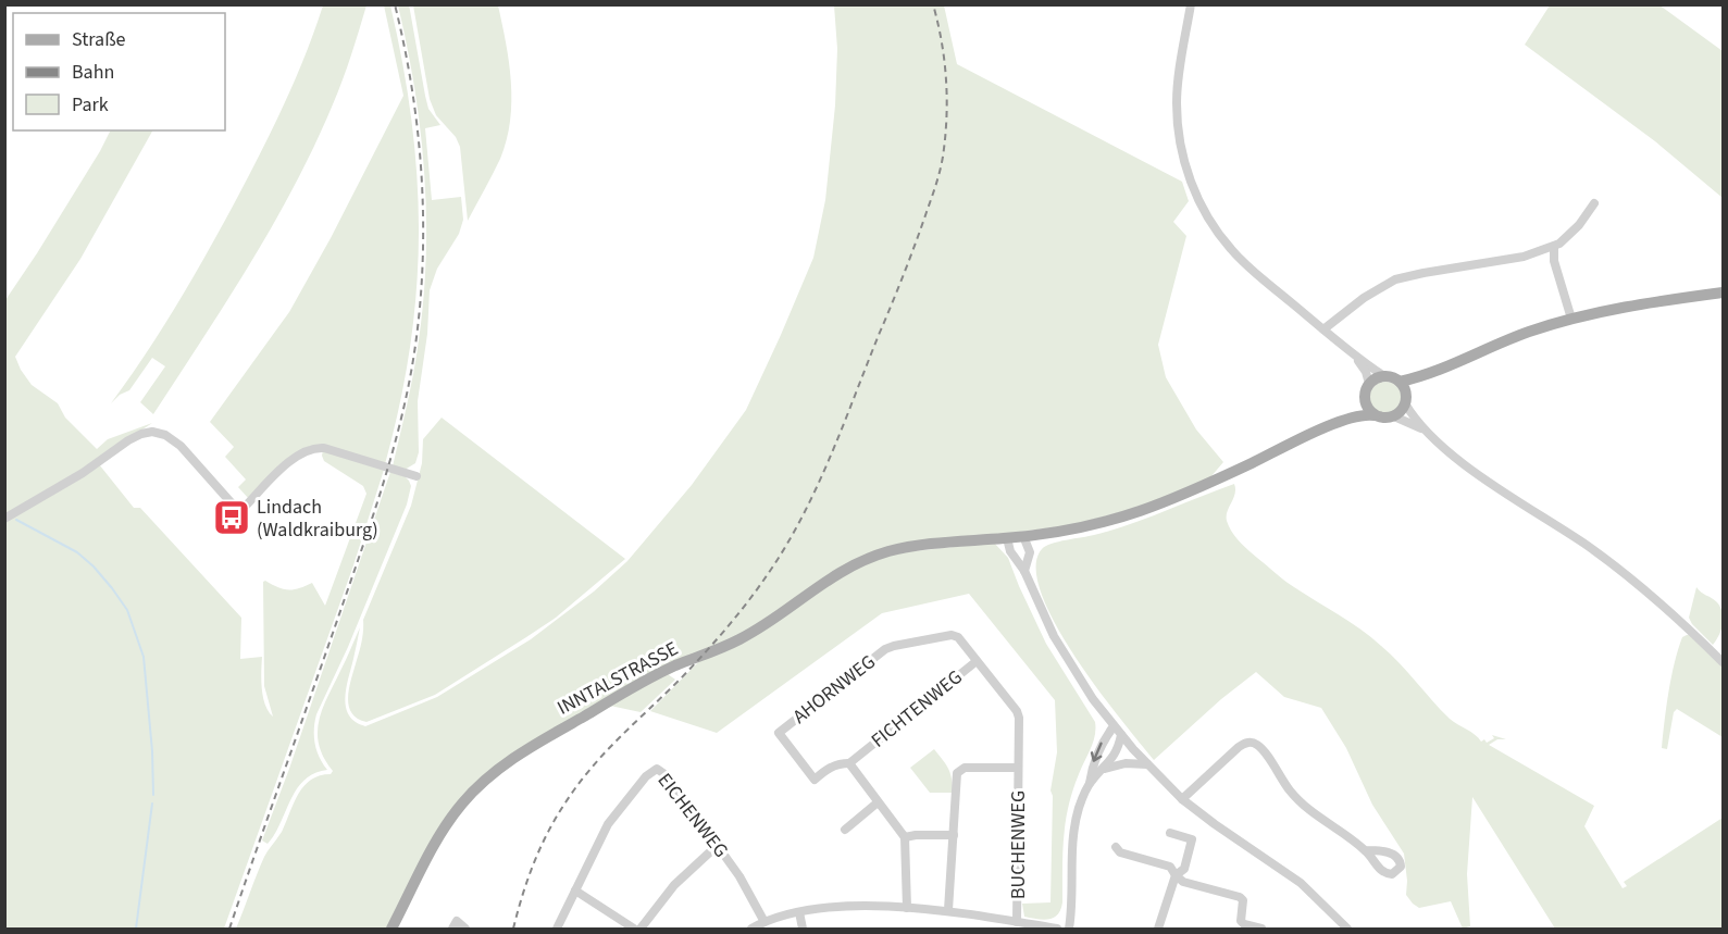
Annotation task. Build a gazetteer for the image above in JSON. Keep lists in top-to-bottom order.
{
  "streets": {
    "main road": ["INNTALSTRASSE"],
    "street": [
      "AHORNWEG",
      "FICHTENWEG",
      "EICHENWEG",
      "BUCHENWEG"
    ]
  },
  "crossings": [
    ["AHORNWEG", "FICHTENWEG"],
    ["FICHTENWEG", "BUCHENWEG"]
  ],
  "places": {
    "bus stop": ["Lindach (Waldkraiburg)"]
  },
  "legend": ["Straße", "Bahn", "Park"]
}
